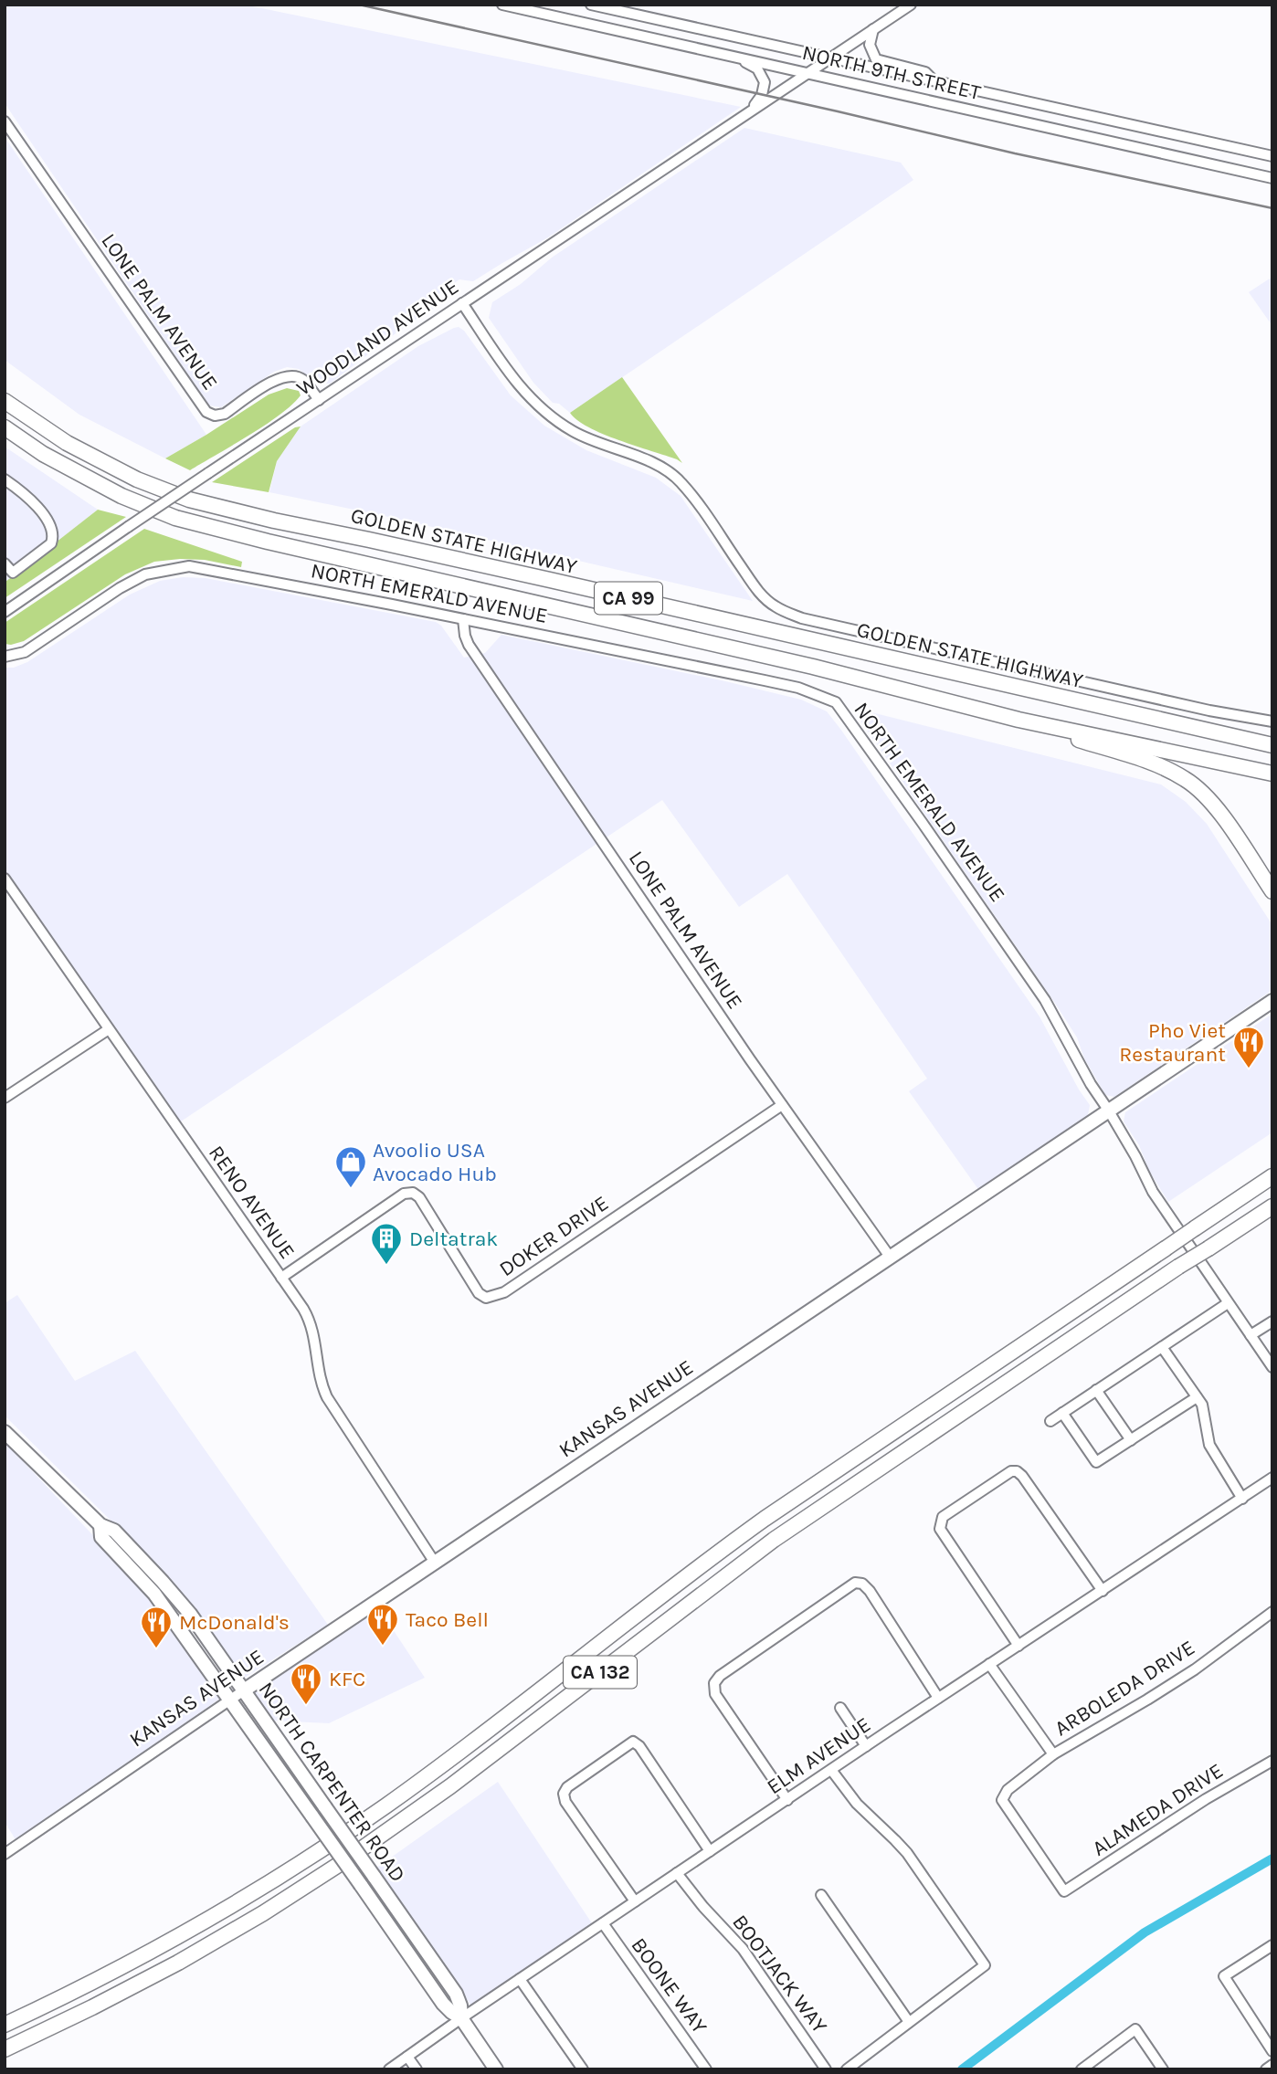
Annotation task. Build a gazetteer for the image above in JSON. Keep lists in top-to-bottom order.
{
  "streets": {
    "highway": ["GOLDEN STATE HIGHWAY", "CA 99", "CA 132"],
    "main road": ["KANSAS AVENUE", "NORTH CARPENTER ROAD"],
    "street": [
      "NORTH 9TH STREET",
      "LONE PALM AVENUE",
      "WOODLAND AVENUE",
      "NORTH EMERALD AVENUE",
      "RENO AVENUE",
      "DOKER DRIVE",
      "ARBOLEDA DRIVE",
      "ELM AVENUE",
      "ALAMEDA DRIVE",
      "BOOTJACK WAY",
      "BOONE WAY"
    ]
  },
  "crossings": [
    ["NORTH 9TH STREET", "WOODLAND AVENUE"],
    ["LONE PALM AVENUE", "WOODLAND AVENUE"],
    ["LONE PALM AVENUE", "NORTH EMERALD AVENUE"],
    ["LONE PALM AVENUE", "DOKER DRIVE"],
    ["LONE PALM AVENUE", "KANSAS AVENUE"],
    ["NORTH EMERALD AVENUE", "KANSAS AVENUE"],
    ["RENO AVENUE", "DOKER DRIVE"],
    ["RENO AVENUE", "KANSAS AVENUE"],
    ["KANSAS AVENUE", "NORTH CARPENTER ROAD"],
    ["ARBOLEDA DRIVE", "ALAMEDA DRIVE"],
    ["ELM AVENUE", "NORTH CARPENTER ROAD"],
    ["ELM AVENUE", "BOOTJACK WAY"],
    ["ELM AVENUE", "BOONE WAY"]
  ],
  "places": {
    "restaurant": [
      "Pho Viet Restaurant",
      "Taco Bell",
      "McDonald's",
      "KFC"
    ],
    "shop": ["Avoolio USA Avocado Hub"],
    "building": ["Deltatrak"]
  }
}
